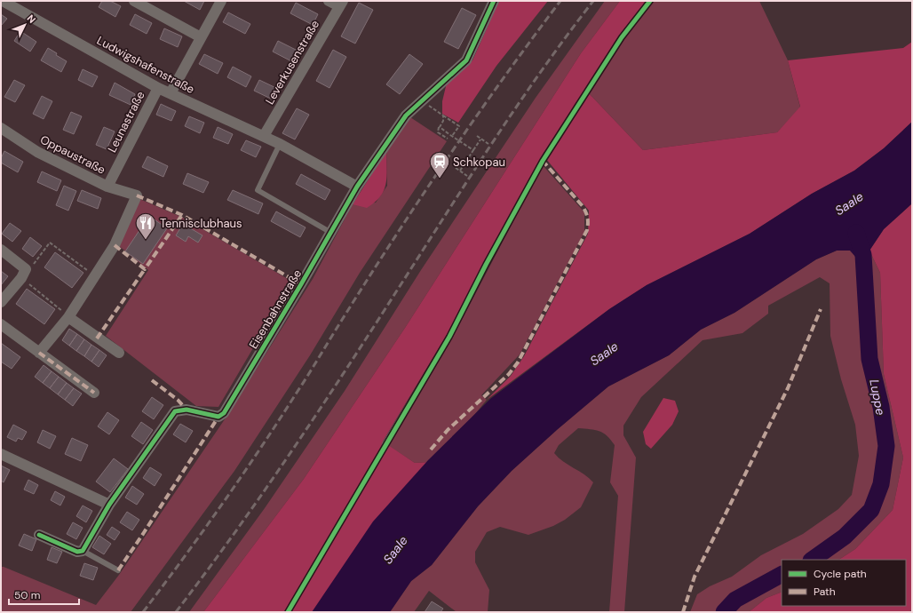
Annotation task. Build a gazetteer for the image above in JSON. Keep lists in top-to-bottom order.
{
  "streets": {
    "street": [
      "Leverkusenstraße",
      "Ludwigshafenstraße",
      "Leunastraße",
      "Oppaustraße",
      "Eisenbahnstraße"
    ]
  },
  "crossings": [
    ["Leverkusenstraße", "Ludwigshafenstraße"],
    ["Ludwigshafenstraße", "Leunastraße"],
    ["Ludwigshafenstraße", "Eisenbahnstraße"],
    ["Leunastraße", "Oppaustraße"]
  ],
  "water": ["Saale", "Luppe"],
  "places": {
    "station": ["Schkopau"],
    "restaurant": ["Tennisclubhaus"]
  },
  "legend": ["Cycle path", "Path"],
  "scale_bar": "50 m",
  "north": "top right"
}
